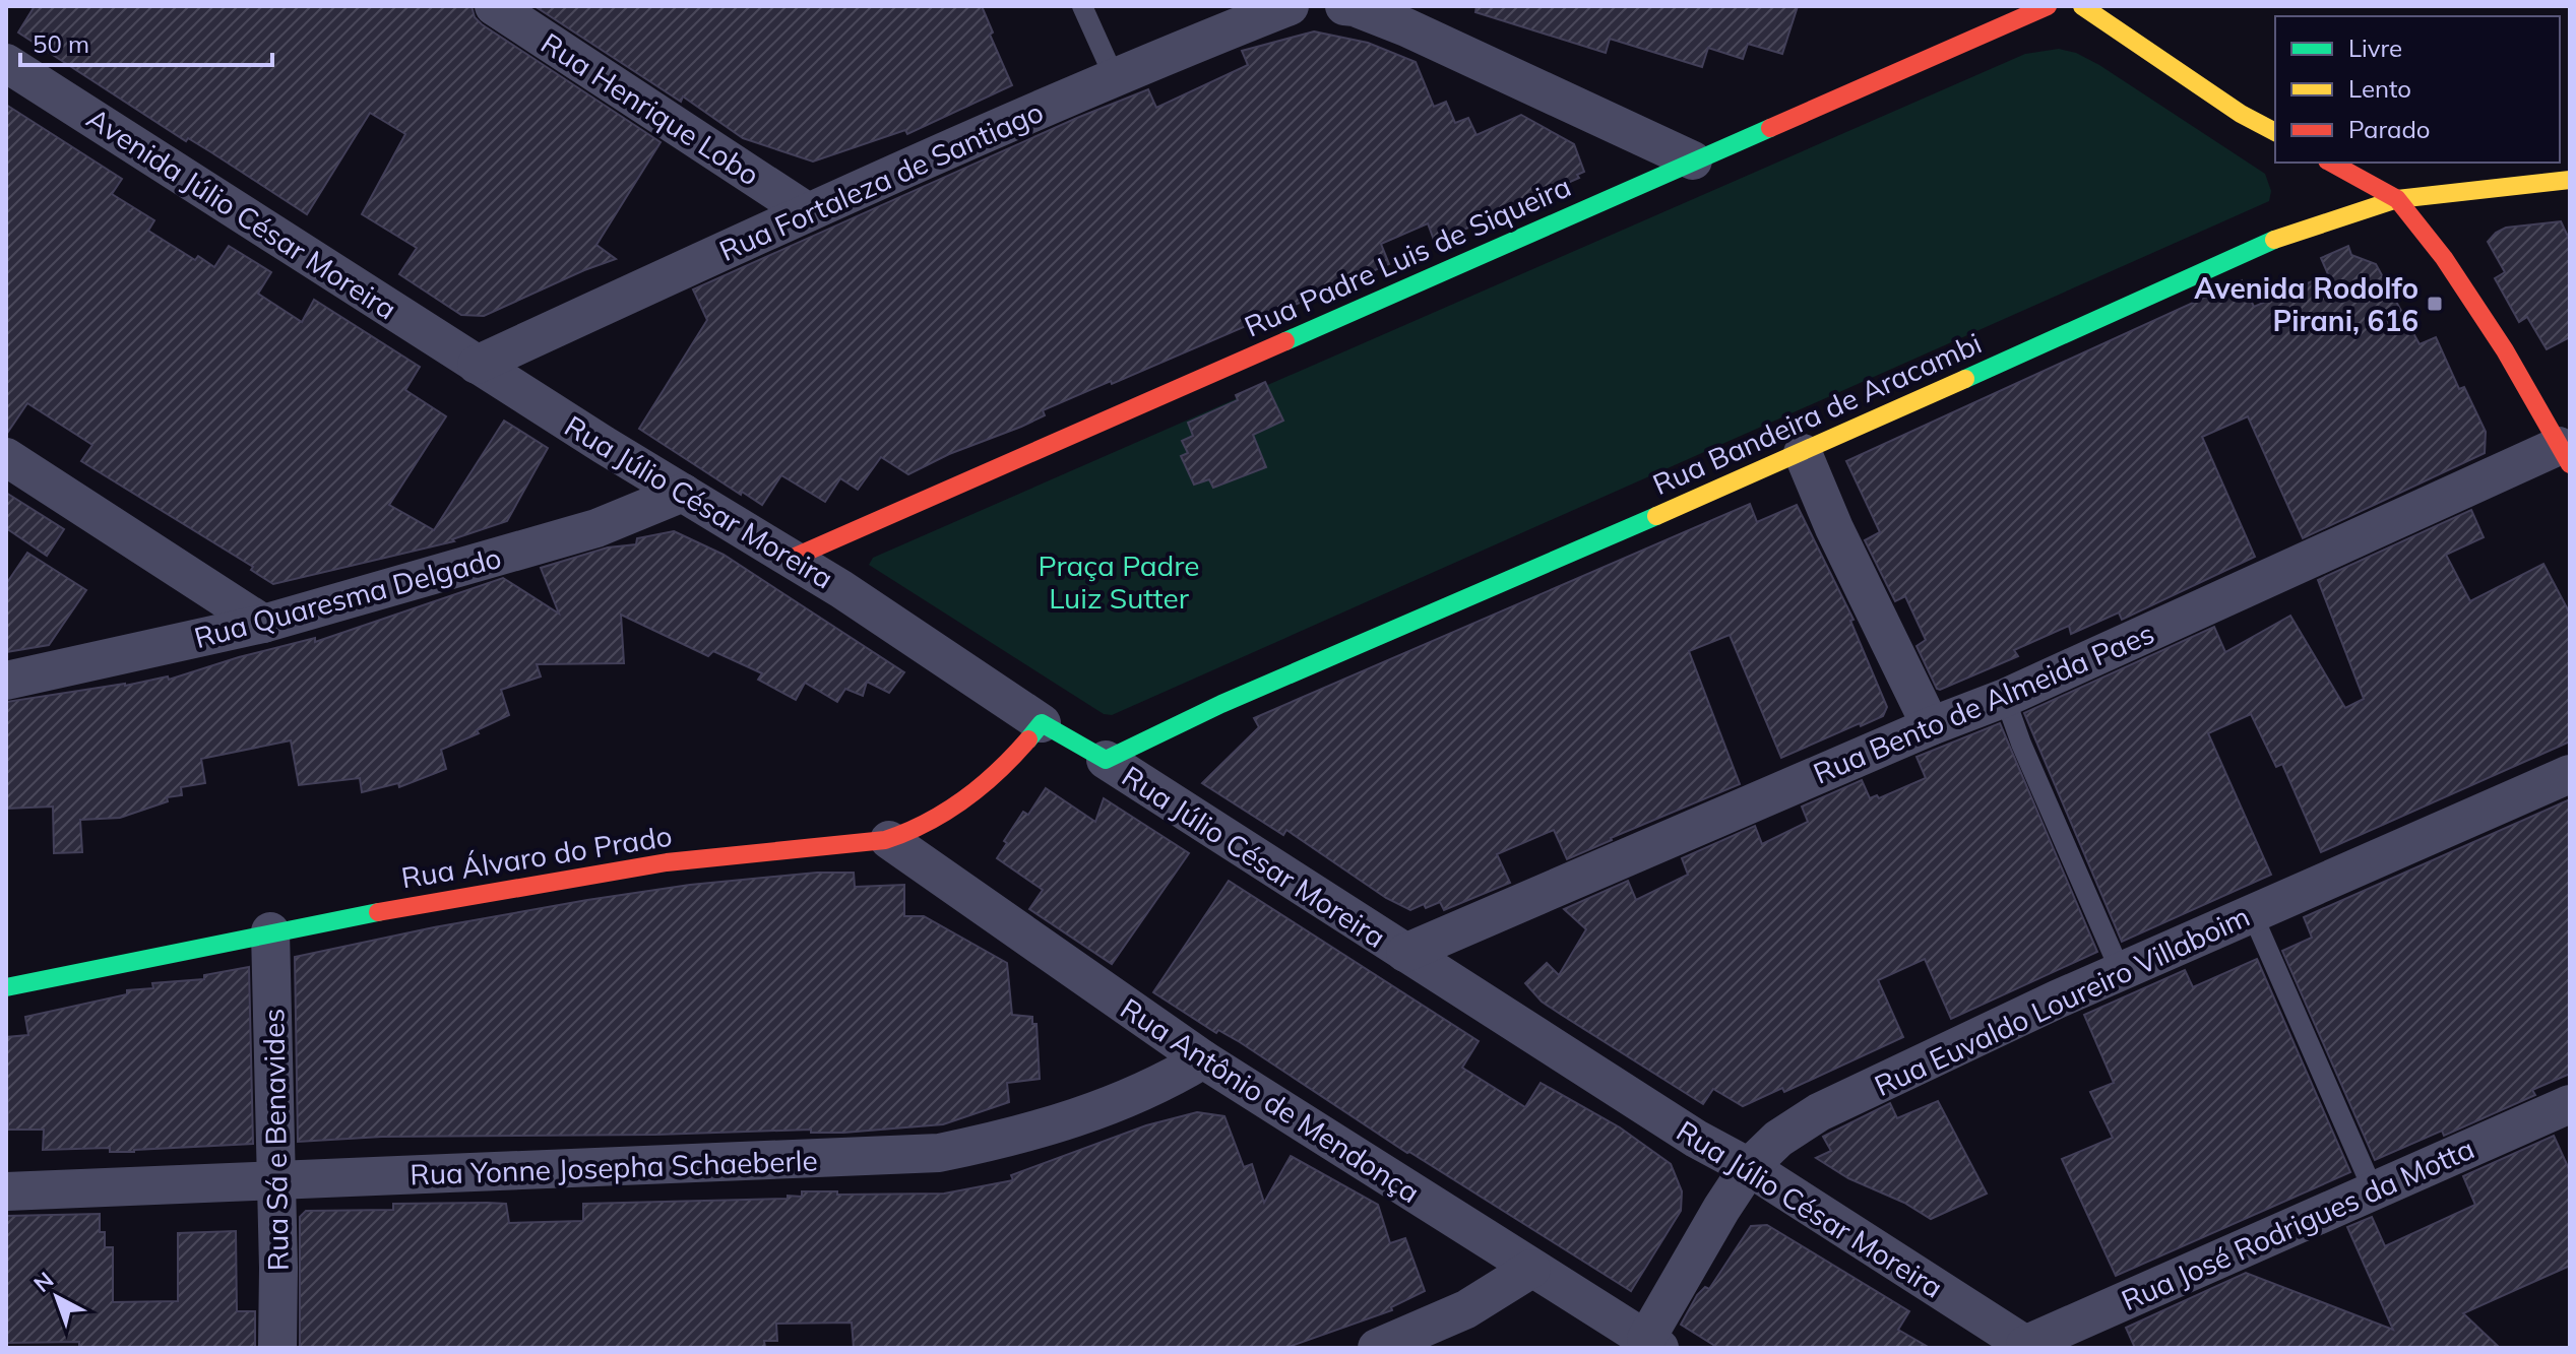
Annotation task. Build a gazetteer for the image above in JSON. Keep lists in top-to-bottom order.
{
  "streets": {
    "street": [
      "Rua Henrique Lobo",
      "Rua Fortaleza de Santiago",
      "Avenida Júlio César Moreira",
      "Rua Padre Luis de Siqueira",
      "Rua Bandeira de Aracambi",
      "Rua Júlio César Moreira",
      "Rua Quaresma Delgado",
      "Rua Bento de Almeida Paes",
      "Rua Álvaro do Prado",
      "Rua Euvaldo Loureiro Villaboim",
      "Rua Antônio de Mendonça",
      "Rua Sá e Benavides",
      "Rua Yonne Josepha Schaeberle",
      "Rua José Rodrigues da Motta"
    ]
  },
  "crossings": [
    ["Rua Henrique Lobo", "Rua Fortaleza de Santiago"],
    ["Rua Fortaleza de Santiago", "Avenida Júlio César Moreira"],
    ["Rua Fortaleza de Santiago", "Rua Júlio César Moreira"],
    ["Avenida Júlio César Moreira", "Rua Júlio César Moreira"],
    ["Rua Padre Luis de Siqueira", "Rua Júlio César Moreira"],
    ["Rua Bandeira de Aracambi", "Rua Júlio César Moreira"],
    ["Rua Júlio César Moreira", "Rua Quaresma Delgado"],
    ["Rua Júlio César Moreira", "Rua Bento de Almeida Paes"],
    ["Rua Júlio César Moreira", "Rua Álvaro do Prado"],
    ["Rua Júlio César Moreira", "Rua Euvaldo Loureiro Villaboim"],
    ["Rua Júlio César Moreira", "Rua José Rodrigues da Motta"],
    ["Rua Álvaro do Prado", "Rua Antônio de Mendonça"],
    ["Rua Álvaro do Prado", "Rua Sá e Benavides"],
    ["Rua Euvaldo Loureiro Villaboim", "Rua Antônio de Mendonça"],
    ["Rua Antônio de Mendonça", "Rua Yonne Josepha Schaeberle"],
    ["Rua Sá e Benavides", "Rua Yonne Josepha Schaeberle"]
  ],
  "parks": ["Praça Padre Luiz Sutter"],
  "places": {
    "transit": ["Avenida Rodolfo Pirani, 616"]
  },
  "legend": ["Livre", "Lento", "Parado"],
  "scale_bar": "50 m",
  "north": "top left"
}
